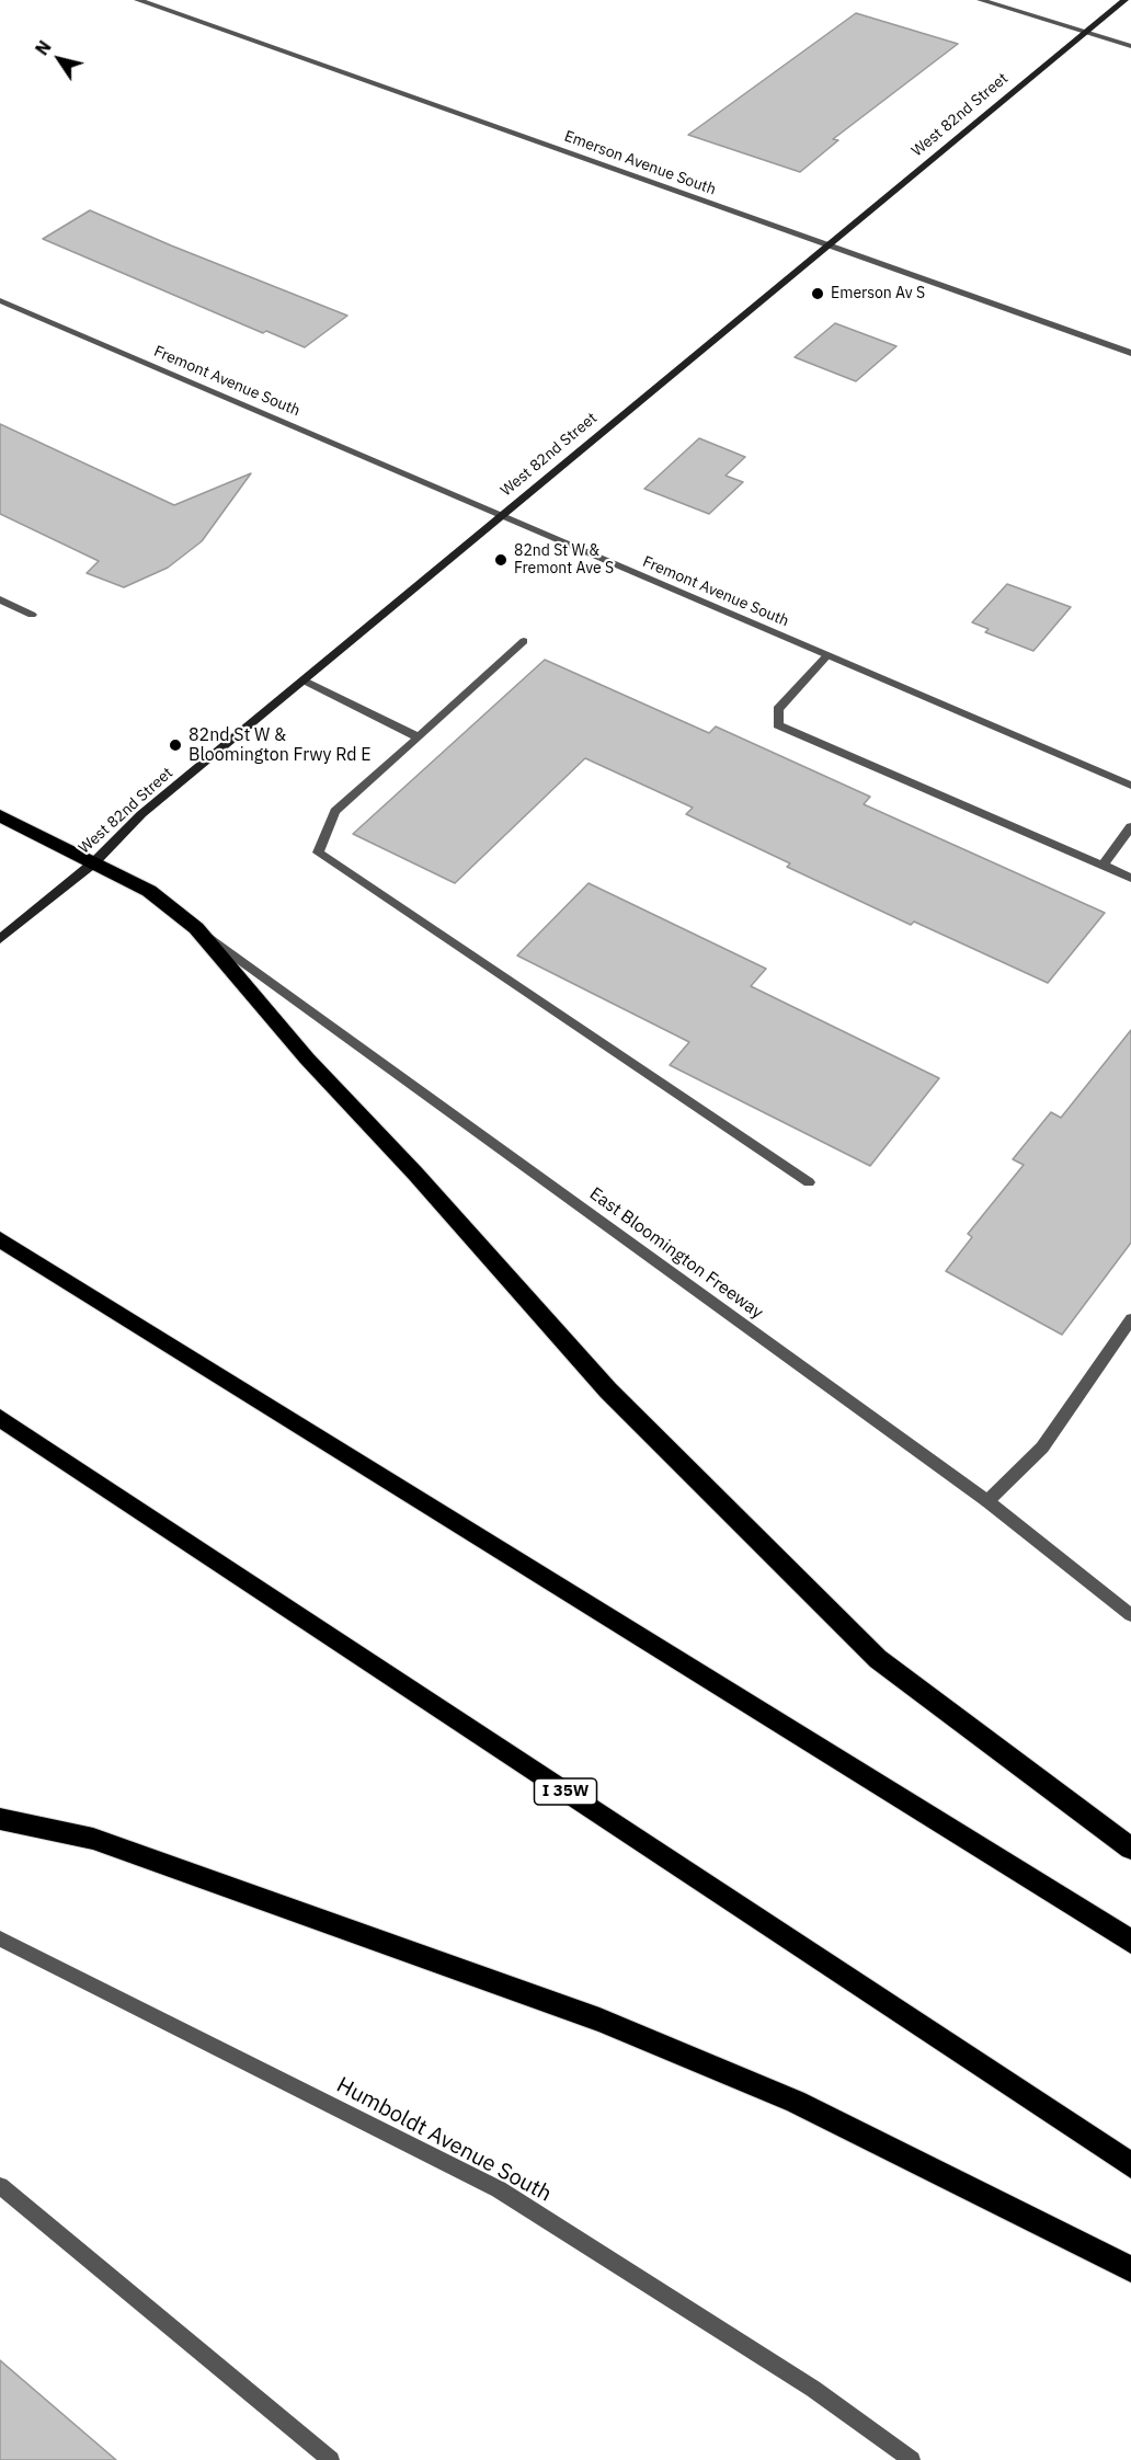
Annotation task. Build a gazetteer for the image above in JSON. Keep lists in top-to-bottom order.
{
  "streets": {
    "highway": ["I 35W"],
    "street": [
      "West 82nd Street",
      "Emerson Avenue South",
      "Fremont Avenue South",
      "East Bloomington Freeway",
      "Humboldt Avenue South"
    ]
  },
  "crossings": [
    ["West 82nd Street", "Emerson Avenue South"],
    ["West 82nd Street", "Fremont Avenue South"]
  ],
  "places": ["Emerson Av S", "82nd St W & Fremont Ave S", "82nd St W & Bloomington Frwy Rd E"],
  "north": "top left"
}
